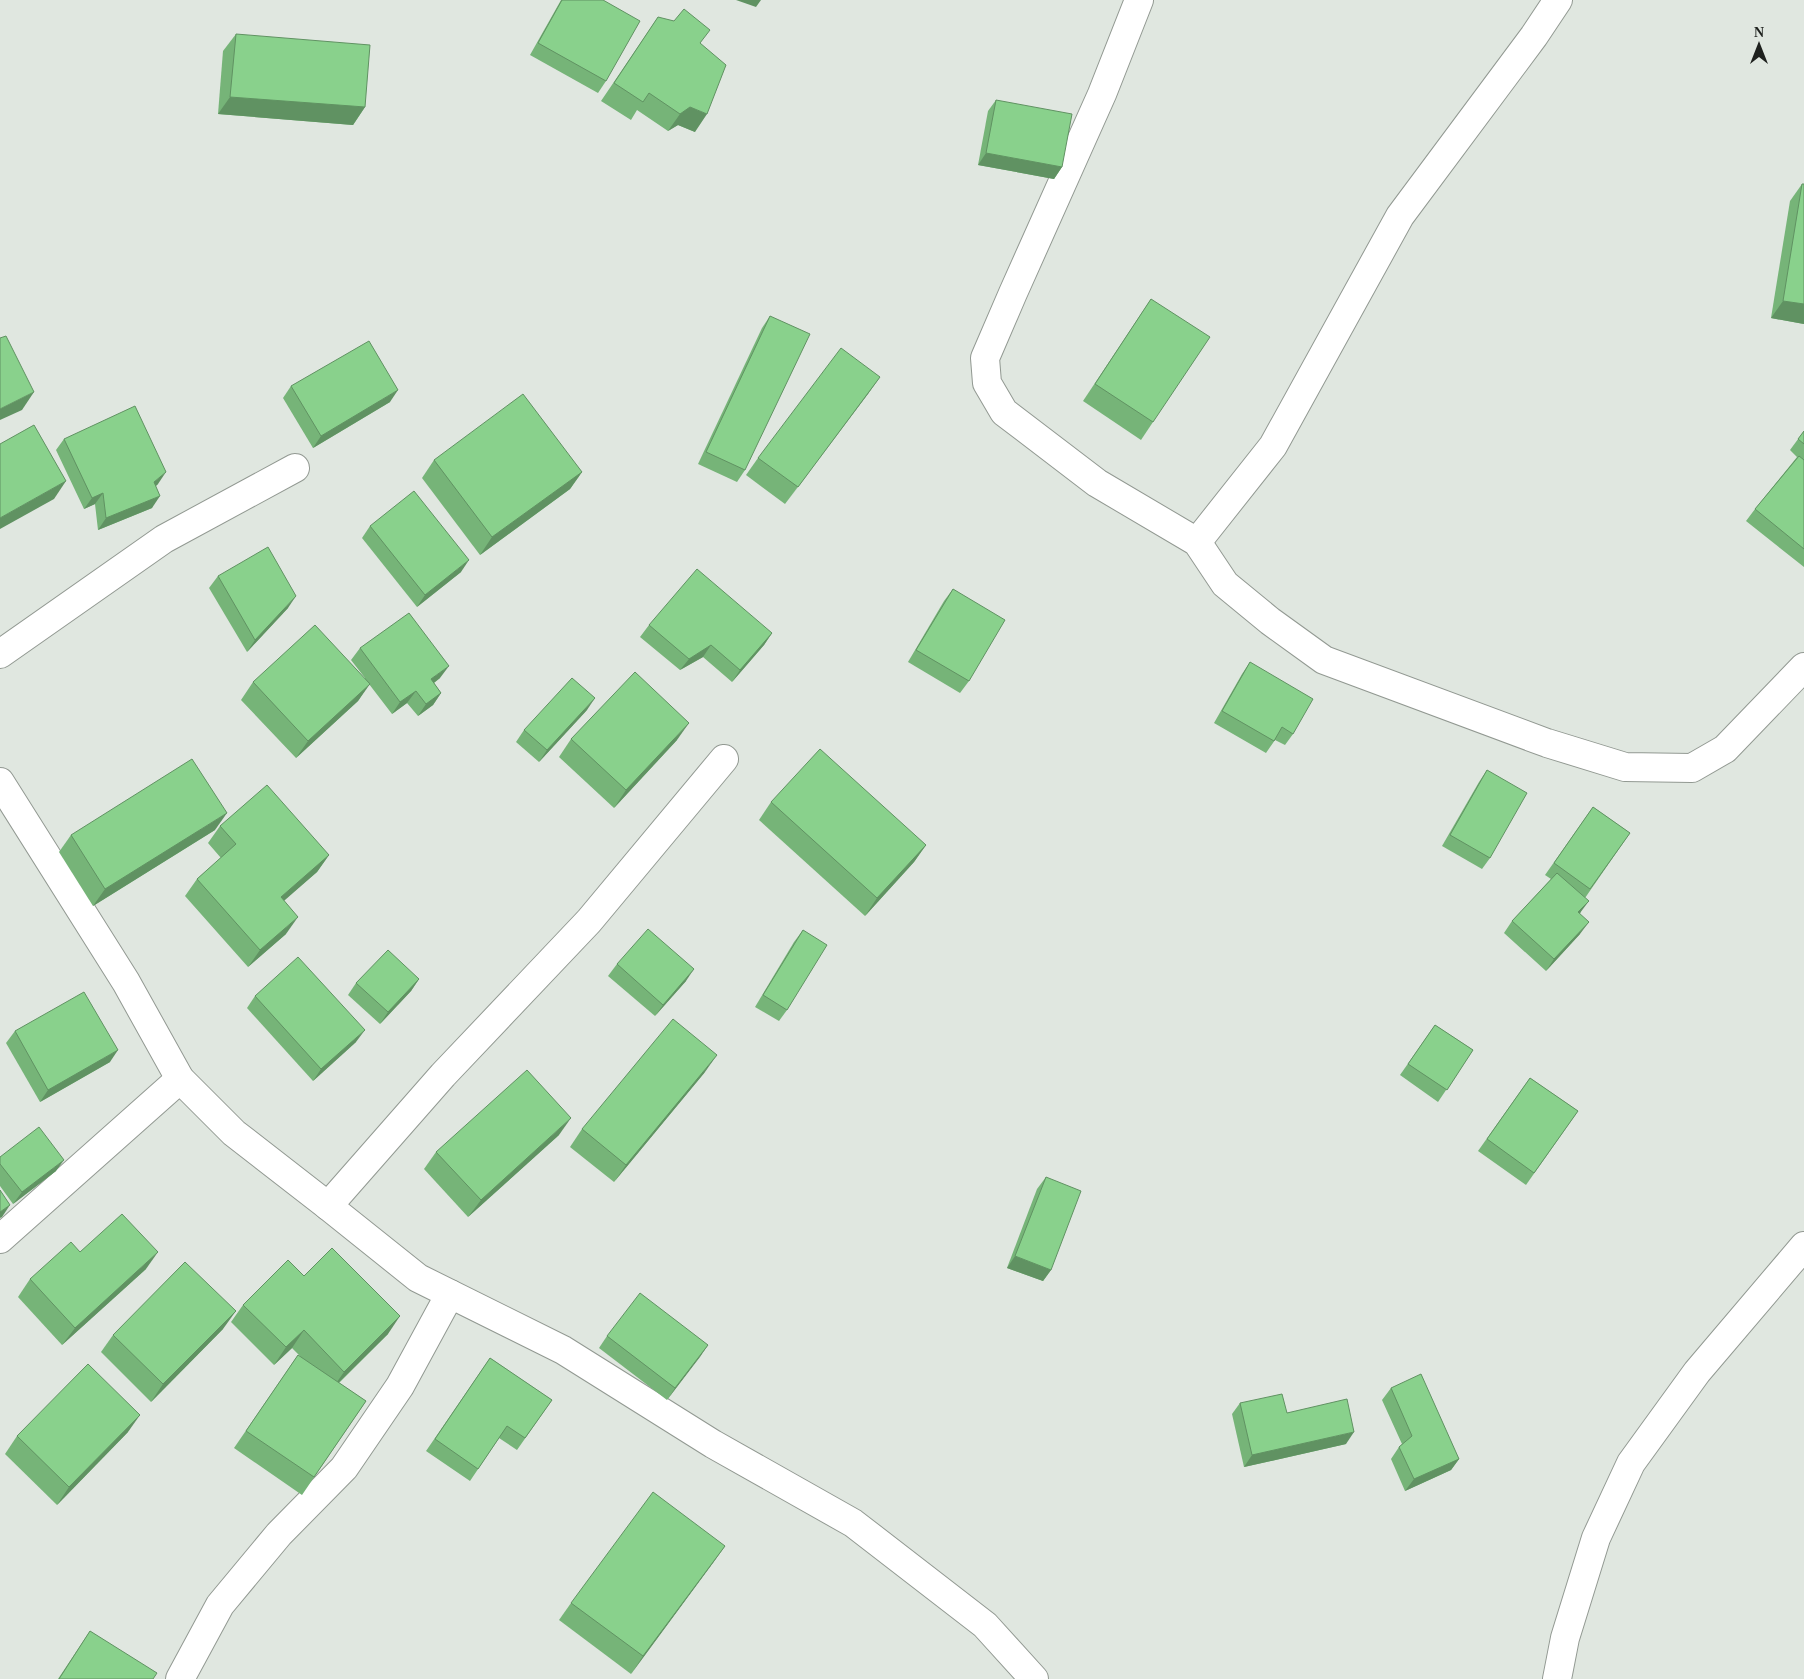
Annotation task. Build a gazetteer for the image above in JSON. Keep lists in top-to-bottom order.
{
  "north": "top"
}
